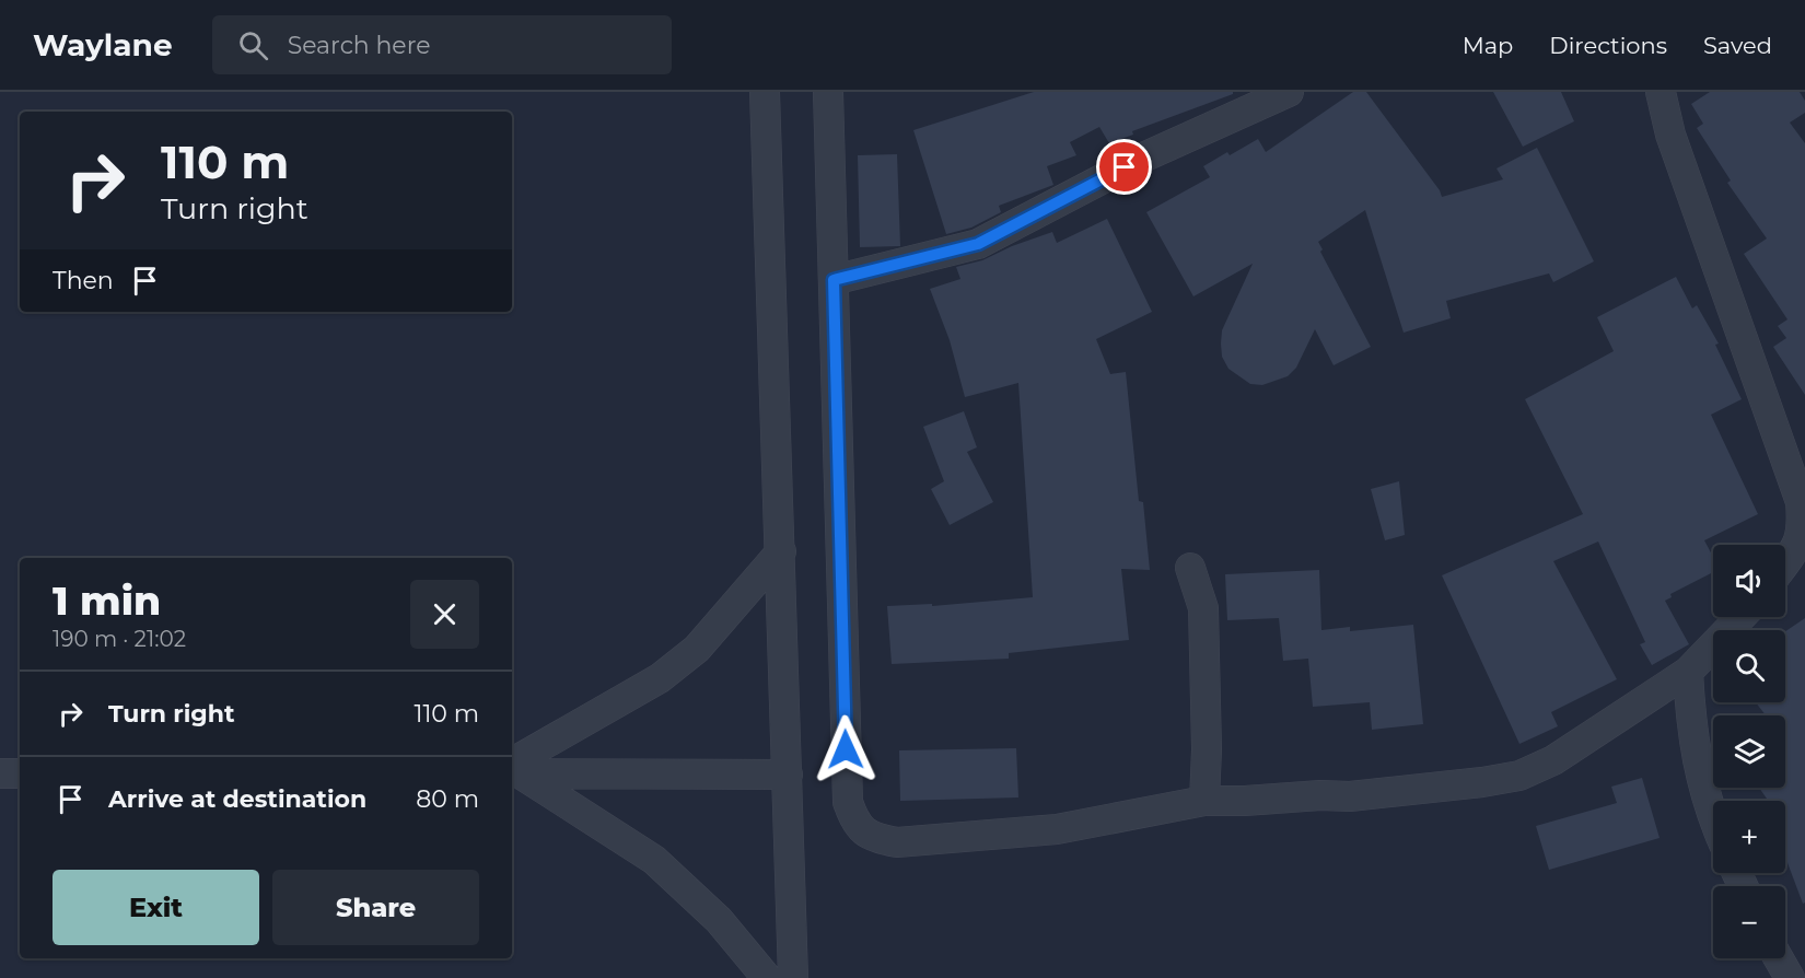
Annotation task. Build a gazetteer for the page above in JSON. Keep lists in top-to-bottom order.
{
  "page": {
    "header": "Waylane",
    "search": "Search here",
    "nav": ["Map", "Directions", "Saved"],
    "turn": ["110 m", "Turn right"],
    "then": "Then",
    "map_buttons": ["+", "−"],
    "heading": ["1 min", "190 m · 21:02"],
    "list": [
      {
        "name": "Turn right",
        "value": "110 m"
      },
      {
        "name": "Arrive at destination",
        "value": "80 m"
      }
    ],
    "buttons": ["Exit", "Share"]
  }
}
